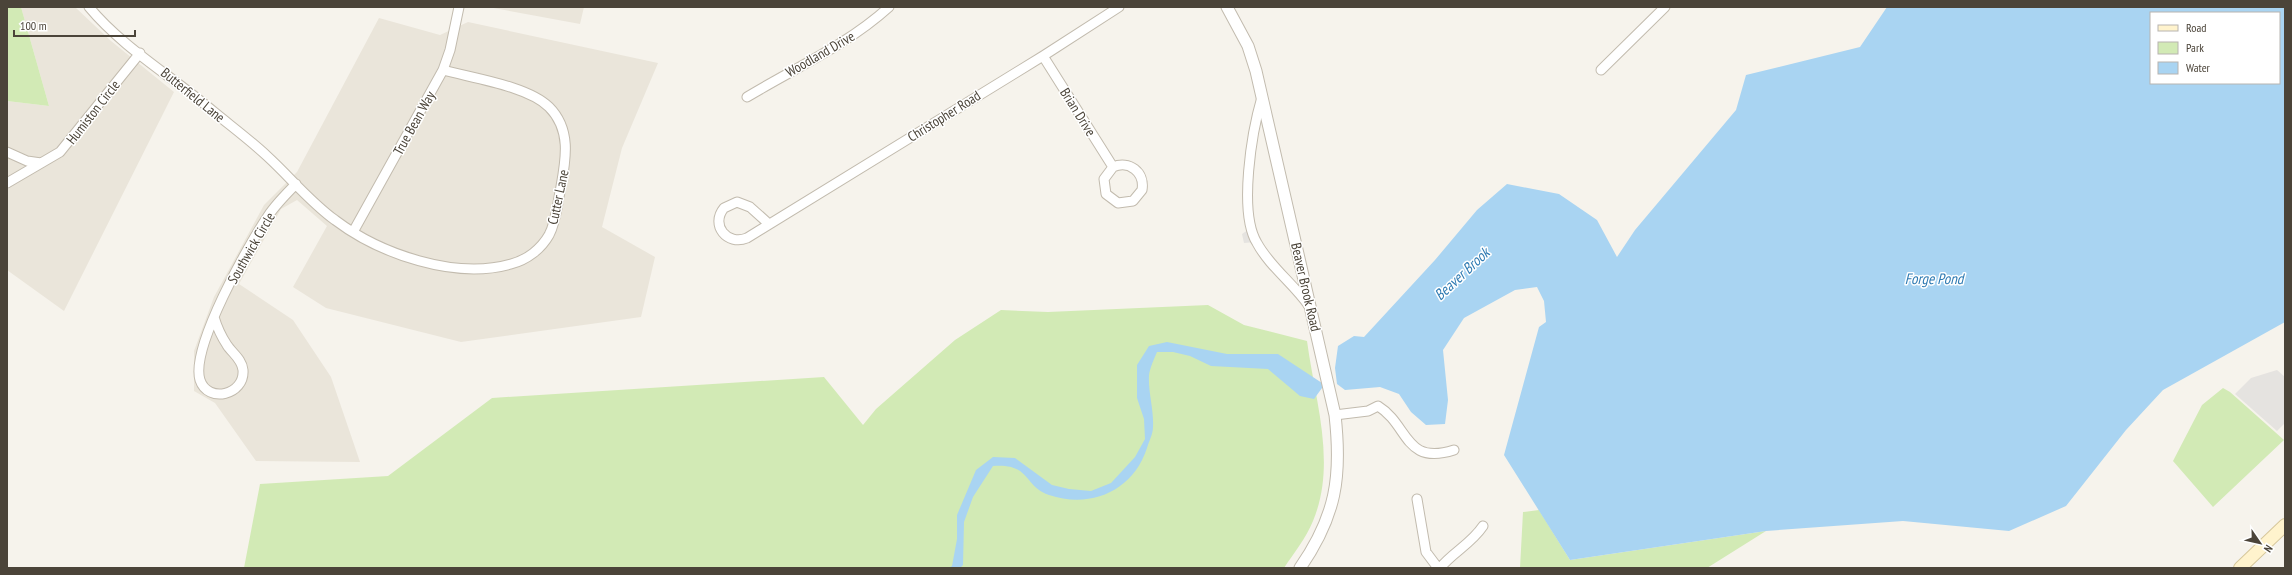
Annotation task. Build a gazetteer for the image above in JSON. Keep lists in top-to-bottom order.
{
  "streets": {
    "street": [
      "Woodland Drive",
      "Butterfield Lane",
      "Humiston Circle",
      "Brian Drive",
      "Christopher Road",
      "True Bean Way",
      "Cutter Lane",
      "Southwick Circle",
      "Beaver Brook Road"
    ]
  },
  "crossings": [
    ["Butterfield Lane", "Humiston Circle"],
    ["Butterfield Lane", "Cutter Lane"],
    ["Butterfield Lane", "Southwick Circle"],
    ["Brian Drive", "Christopher Road"],
    ["True Bean Way", "Cutter Lane"],
    ["Cutter Lane", "Southwick Circle"]
  ],
  "water": ["Beaver Brook", "Forge Pond"],
  "legend": ["Road", "Park", "Water"],
  "scale_bar": "100 m",
  "north": "bottom right"
}
